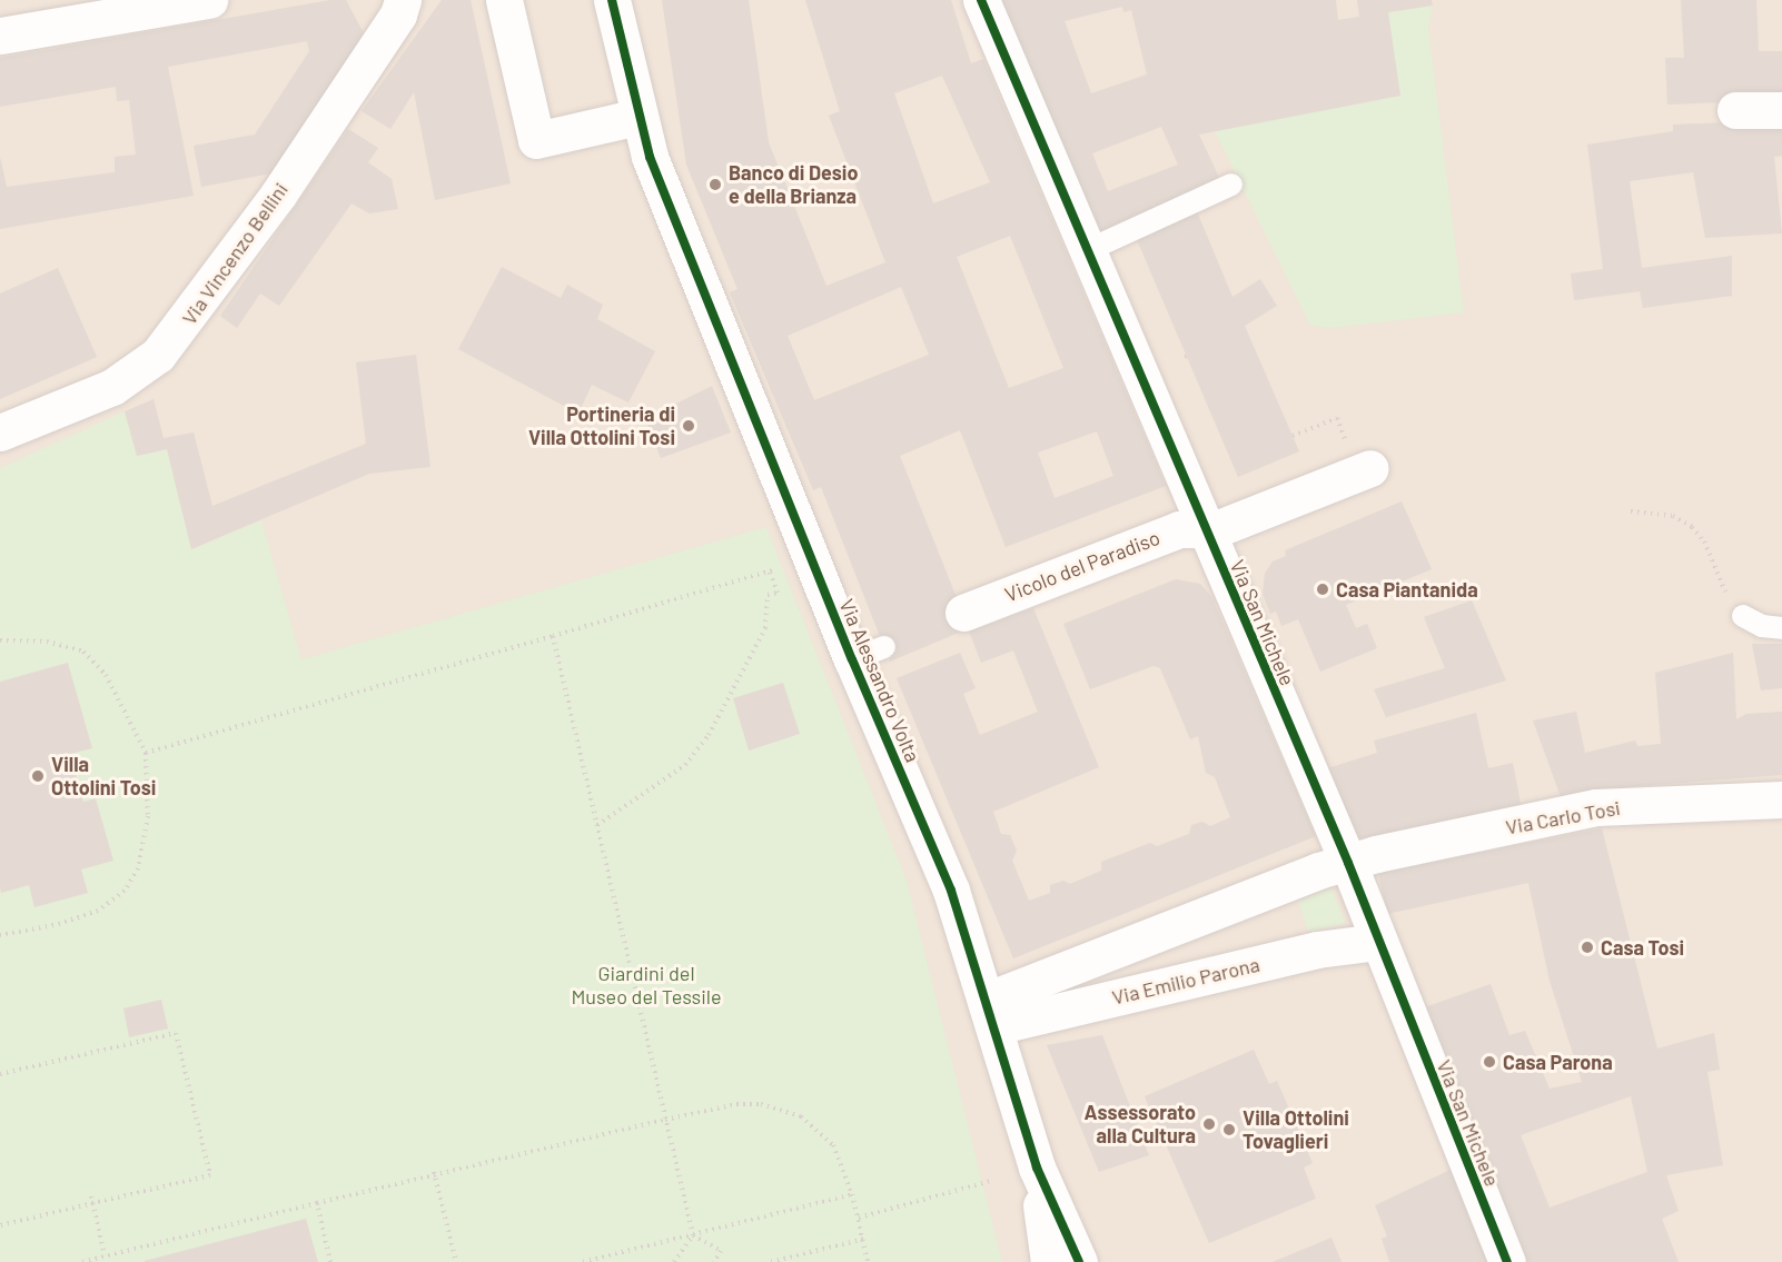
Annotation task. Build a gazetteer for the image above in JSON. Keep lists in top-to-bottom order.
{
  "streets": {
    "street": [
      "Via Vincenzo Bellini",
      "Vicolo del Paradiso",
      "Via San Michele",
      "Via Alessandro Volta",
      "Via Carlo Tosi",
      "Via Emilio Parona"
    ]
  },
  "crossings": [
    ["Vicolo del Paradiso", "Via San Michele"],
    ["Via San Michele", "Via Carlo Tosi"],
    ["Via San Michele", "Via Emilio Parona"],
    ["Via Alessandro Volta", "Via Emilio Parona"]
  ],
  "parks": ["Giardini del Museo del Tessile"],
  "places": [
    "Banco di Desio e della Brianza",
    "Portineria di Villa Ottolini Tosi",
    "Casa Piantanida",
    "Villa Ottolini Tosi",
    "Casa Tosi",
    "Casa Parona",
    "Assessorato alla Cultura",
    "Villa Ottolini Tovaglieri"
  ]
}
